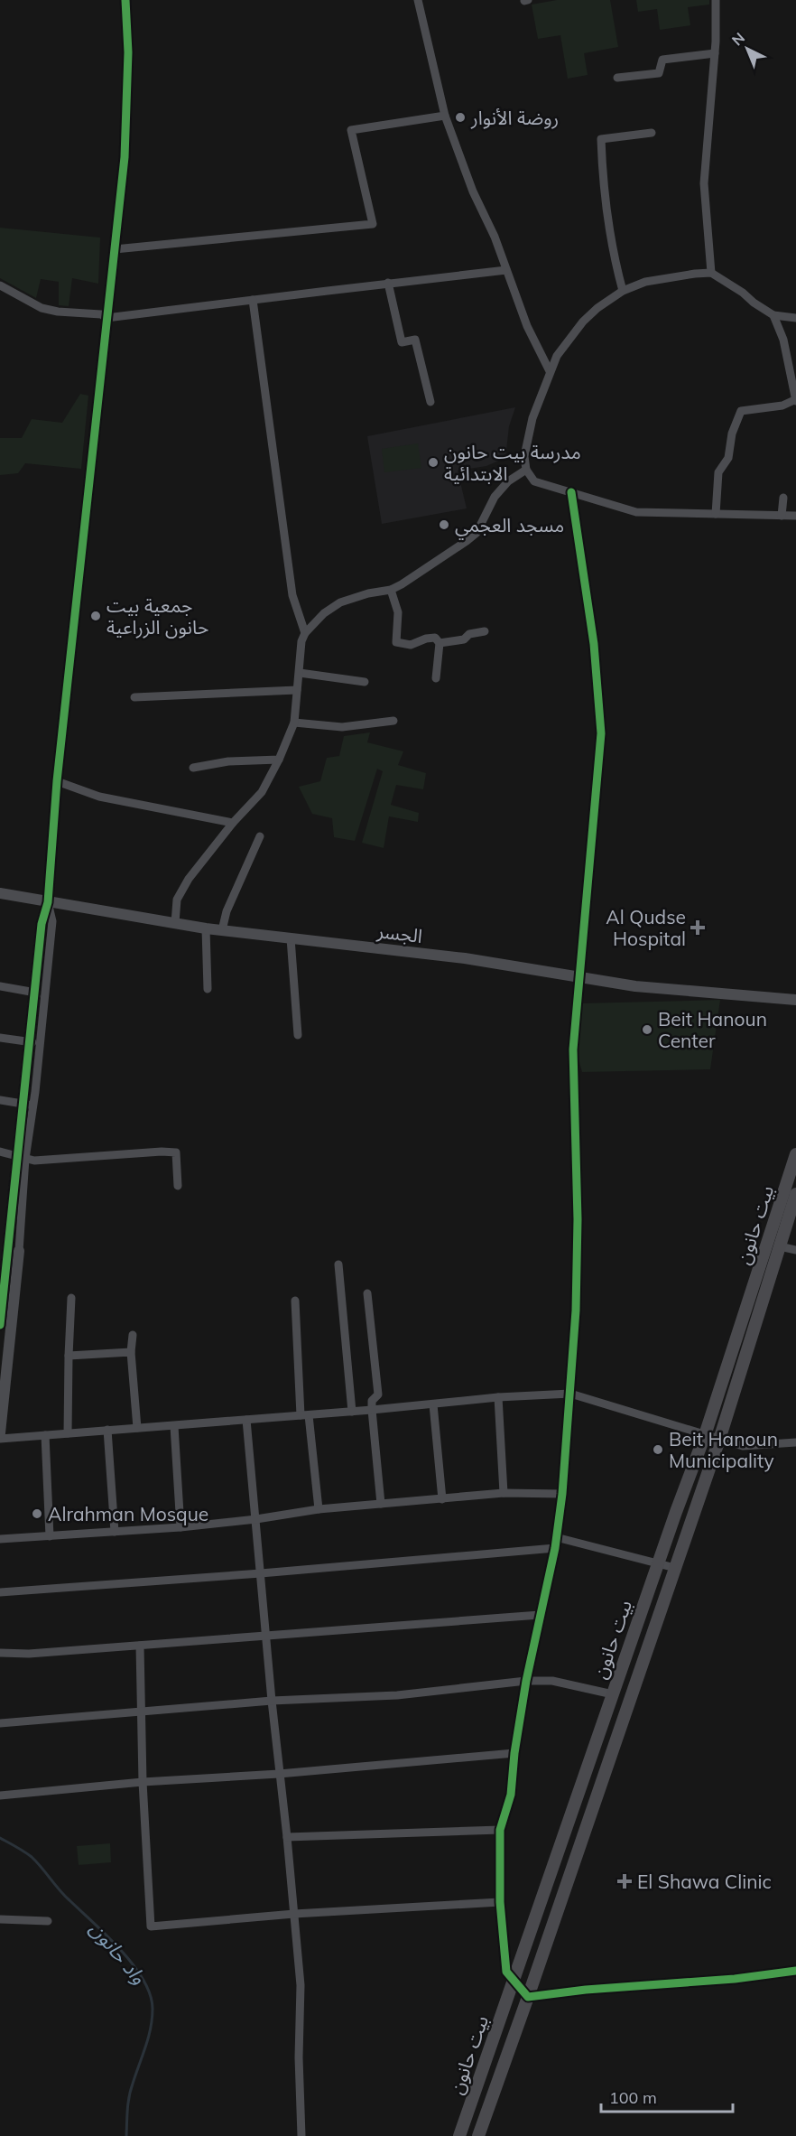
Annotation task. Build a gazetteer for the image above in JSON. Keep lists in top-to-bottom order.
{
  "streets": {
    "main road": ["بيت حانون"],
    "street": ["الجسر"]
  },
  "water": ["واد حانون"],
  "places": {
    "other": [
      "روضة الأنوار",
      "مدرسة بيت حانون الابتدائية",
      "مسجد العجمي",
      "جمعية بيت حانون الزراعية",
      "Beit Hanoun Center",
      "Beit Hanoun Municipality",
      "Alrahman Mosque"
    ],
    "health": ["Al Qudse Hospital", "El Shawa Clinic"]
  },
  "scale_bar": "100 m",
  "north": "top left"
}
